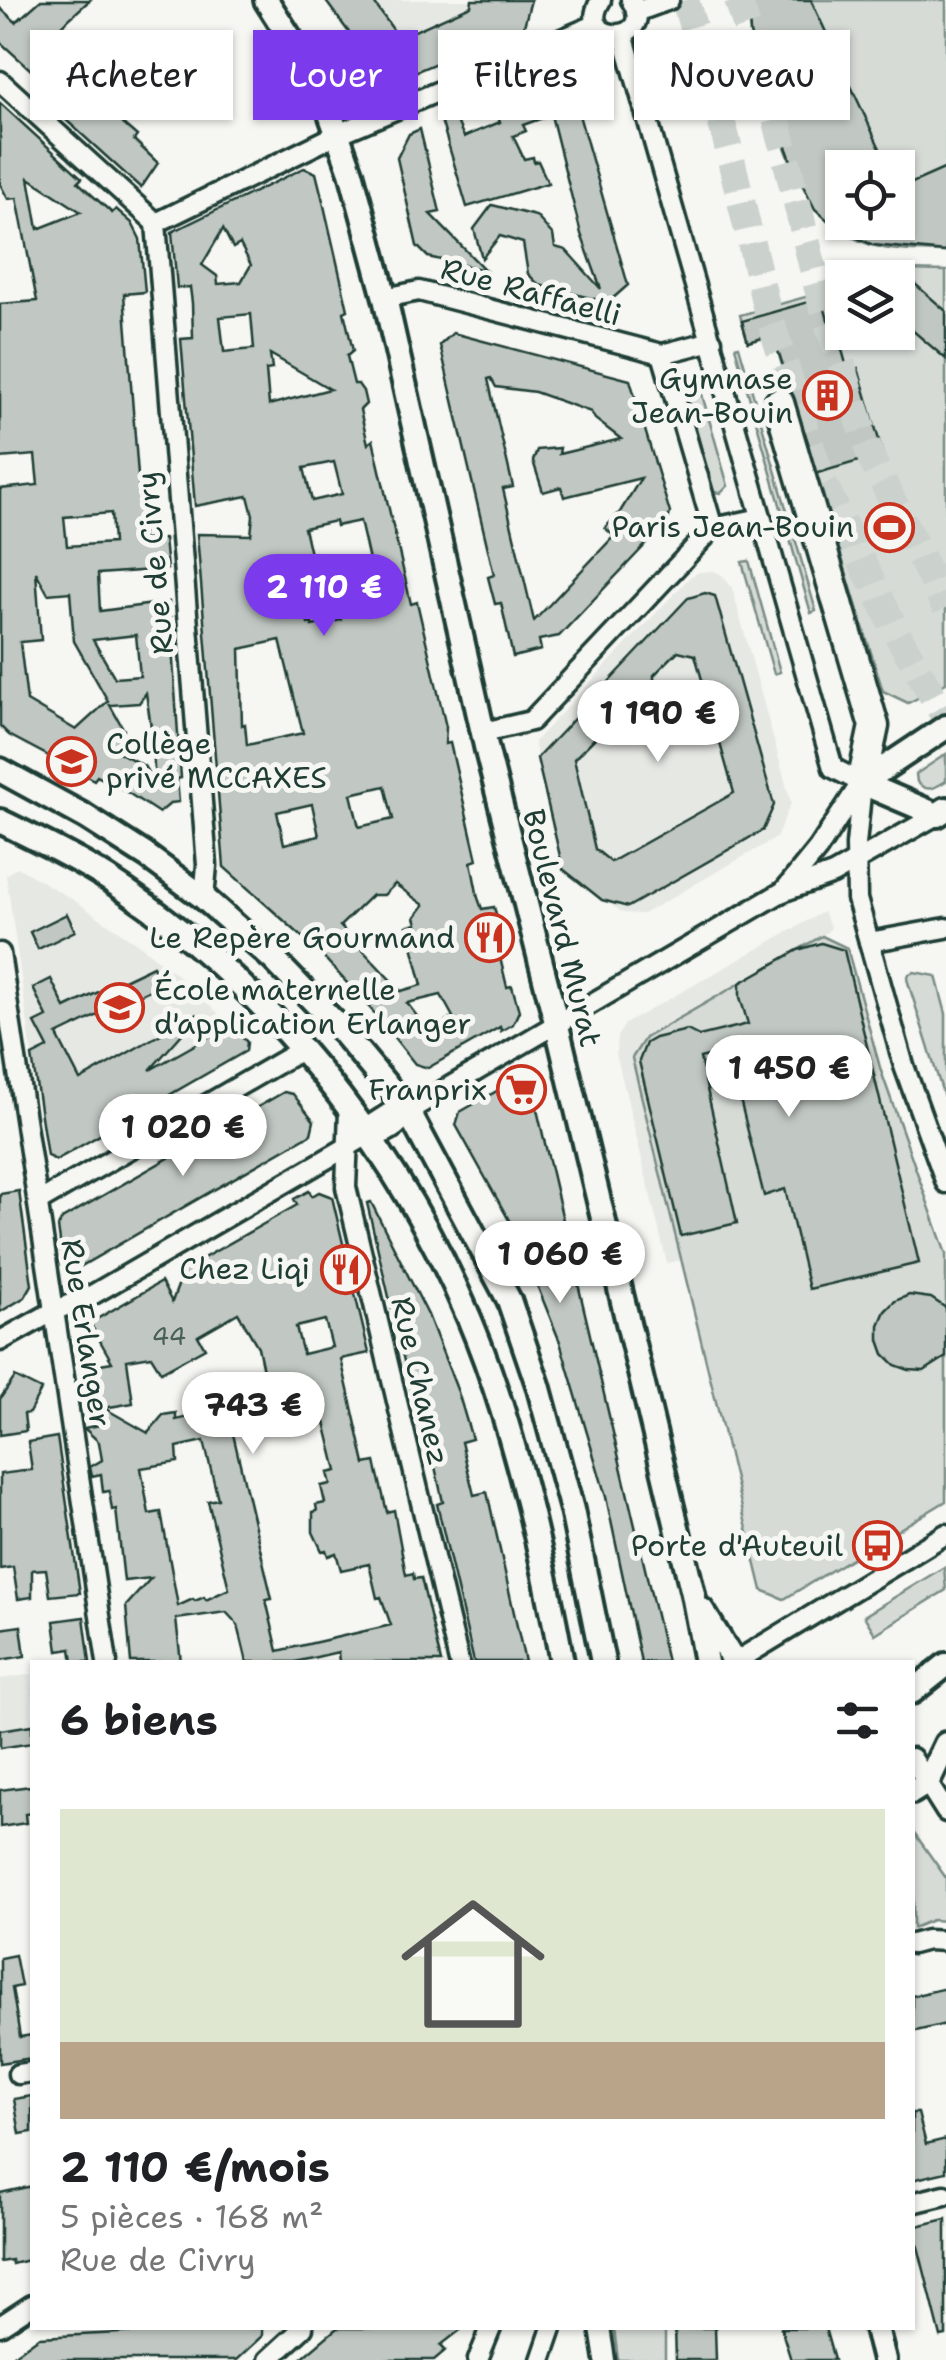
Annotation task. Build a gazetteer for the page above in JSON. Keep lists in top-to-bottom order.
{
  "streets": {
    "main road": ["Boulevard Murat"],
    "street": [
      "Rue Raffaelli",
      "Rue de Civry",
      "Rue Erlanger",
      "Rue Chanez"
    ]
  },
  "crossings": [
    ["Rue Raffaelli", "Boulevard Murat"]
  ],
  "places": {
    "building": ["Gymnase Jean-Bouin"],
    "sports": ["Paris Jean-Bouin"],
    "school or university": ["Collège privé MCCAXES", "École maternelle d'application Erlanger"],
    "restaurant": ["Le Repère Gourmand", "Chez Liqi"],
    "supermarket": ["Franprix"],
    "bus stop": ["Porte d'Auteuil"]
  },
  "house_numbers": ["44"],
  "page": {
    "chip": [
      "Acheter",
      "Louer",
      "Filtres",
      "Nouveau"
    ],
    "price": [
      "2 110 €",
      "1 190 €",
      "1 450 €",
      "1 020 €",
      "1 060 €",
      "743 €"
    ],
    "heading": "6 biens",
    "list": [
      {
        "name": "2 110 €/mois",
        "note": "5 pièces · 168 m² · Rue de Civry"
      }
    ]
  }
}
